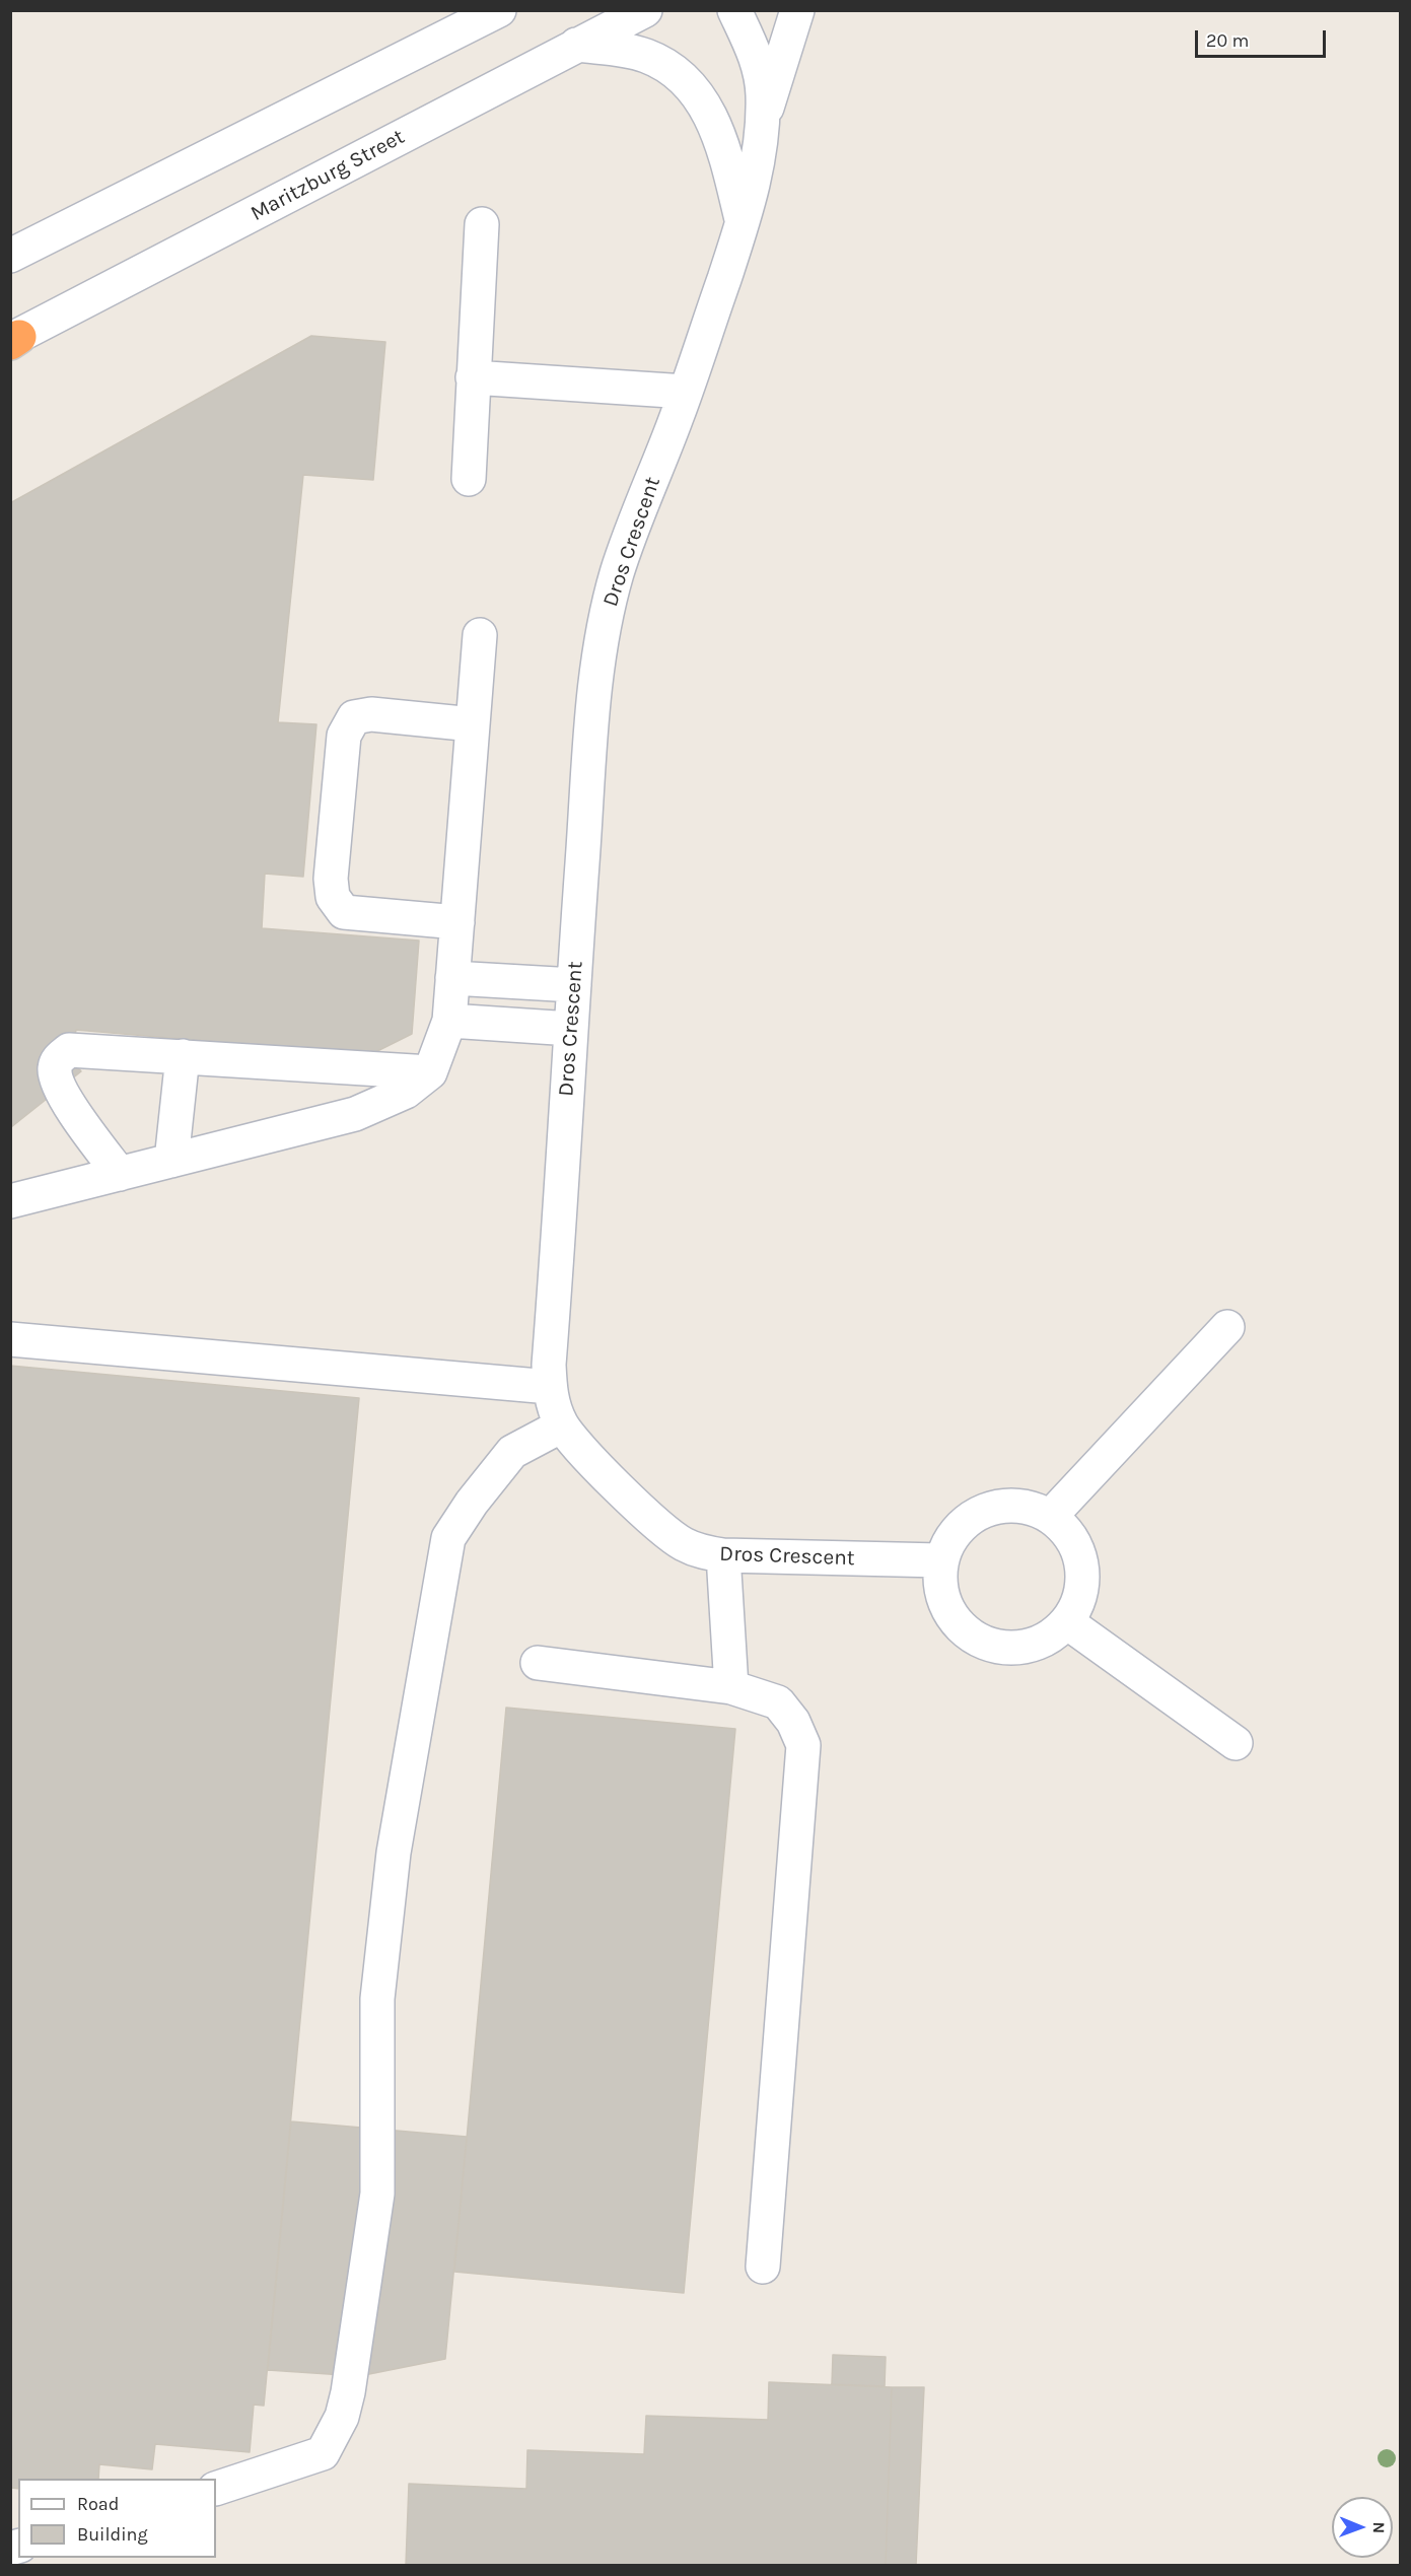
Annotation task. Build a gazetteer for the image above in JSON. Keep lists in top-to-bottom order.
{
  "streets": {
    "street": ["Maritzburg Street", "Dros Crescent"]
  },
  "legend": ["Road", "Building"],
  "scale_bar": "20 m",
  "north": "right"
}
